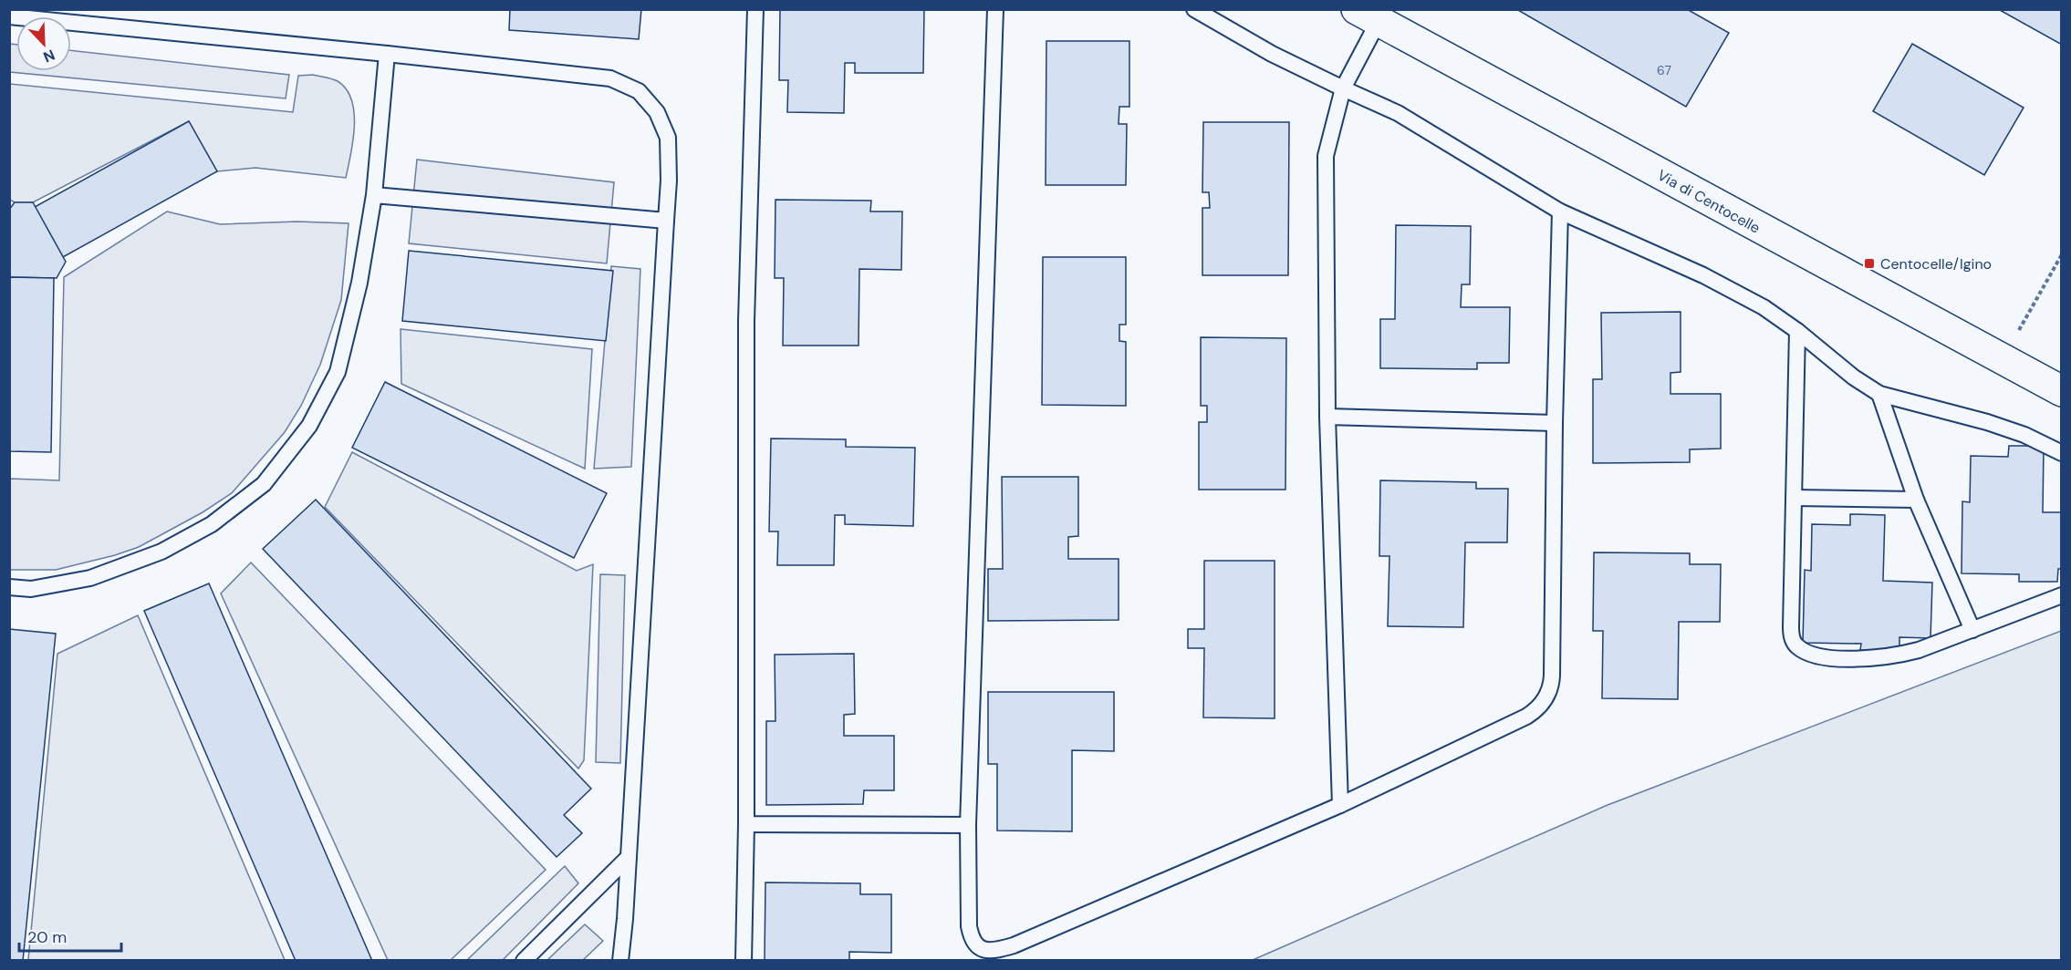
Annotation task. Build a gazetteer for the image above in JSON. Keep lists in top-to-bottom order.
{
  "streets": {
    "street": ["Via di Centocelle"]
  },
  "places": {
    "transit": ["Centocelle/Igino"]
  },
  "house_numbers": ["67"],
  "scale_bar": "20 m",
  "north": "bottom right"
}
